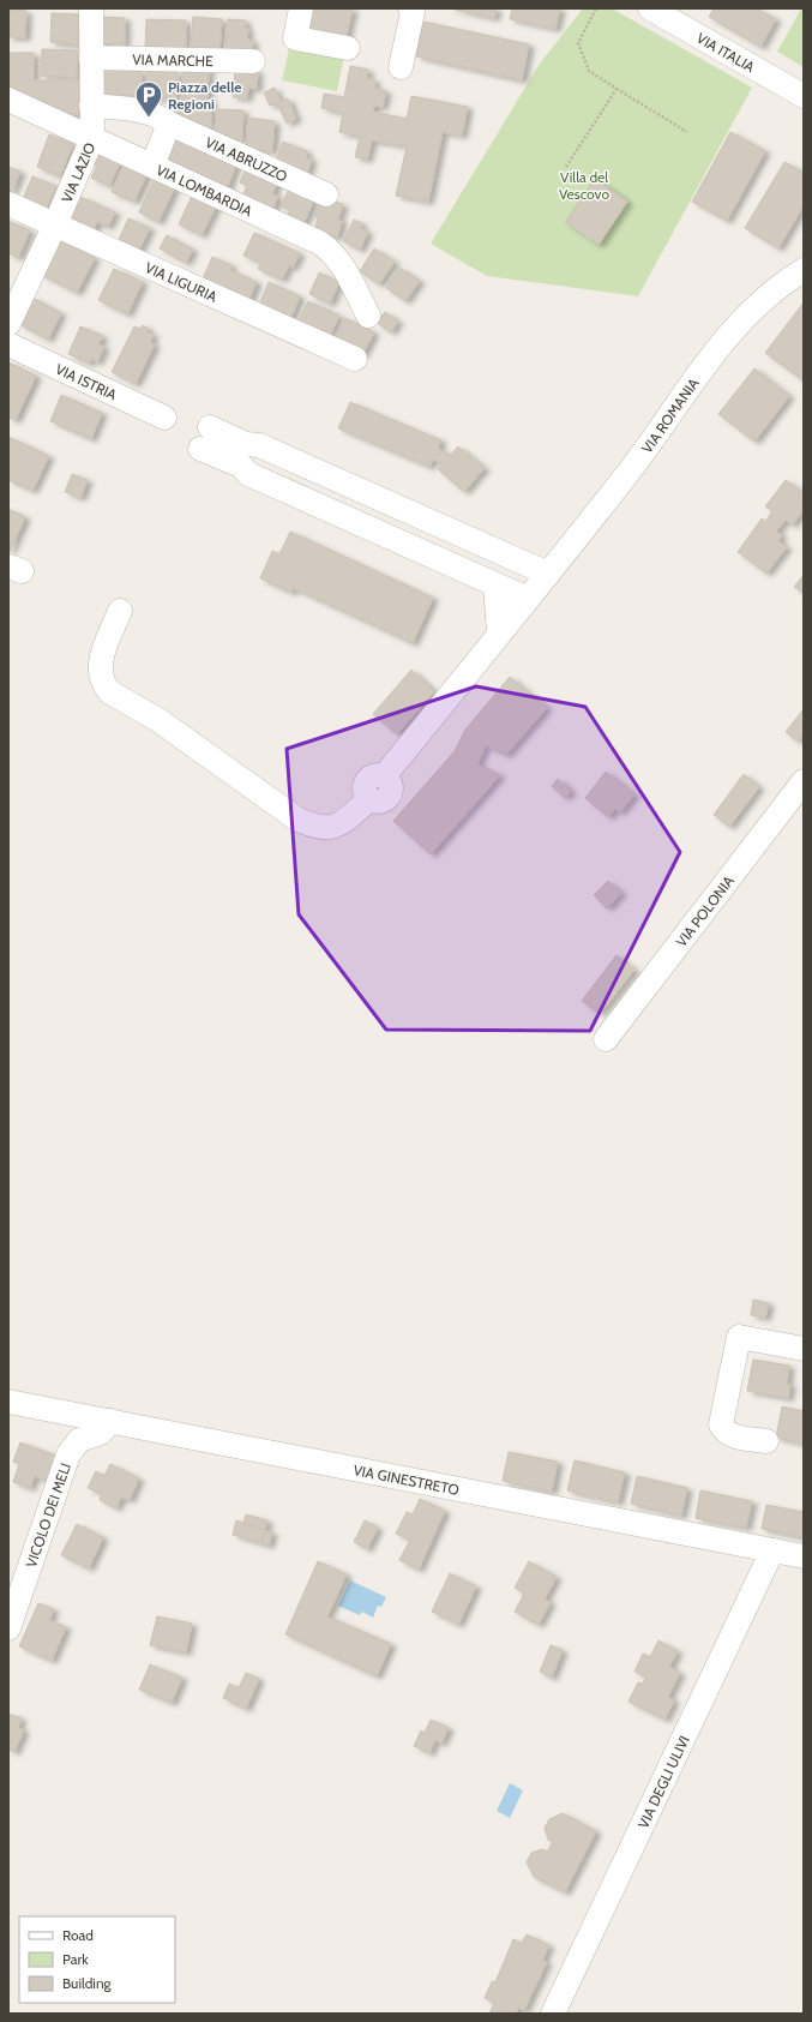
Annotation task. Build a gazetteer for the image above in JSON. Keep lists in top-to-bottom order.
{
  "streets": {
    "street": [
      "VIA ITALIA",
      "VIA MARCHE",
      "VIA ABRUZZO",
      "VIA LAZIO",
      "VIA LOMBARDIA",
      "VIA LIGURIA",
      "VIA ISTRIA",
      "VIA ROMANIA",
      "VIA POLONIA",
      "VIA GINESTRETO",
      "VICOLO DEI MELI",
      "VIA DEGLI ULIVI"
    ]
  },
  "crossings": [
    ["VIA MARCHE", "VIA LAZIO"],
    ["VIA LAZIO", "VIA LOMBARDIA"],
    ["VIA LAZIO", "VIA LIGURIA"],
    ["VIA GINESTRETO", "VICOLO DEI MELI"],
    ["VIA GINESTRETO", "VIA DEGLI ULIVI"]
  ],
  "parks": ["Villa del Vescovo"],
  "places": {
    "parking": ["Piazza delle Regioni"]
  },
  "legend": ["Road", "Park", "Building"]
}
